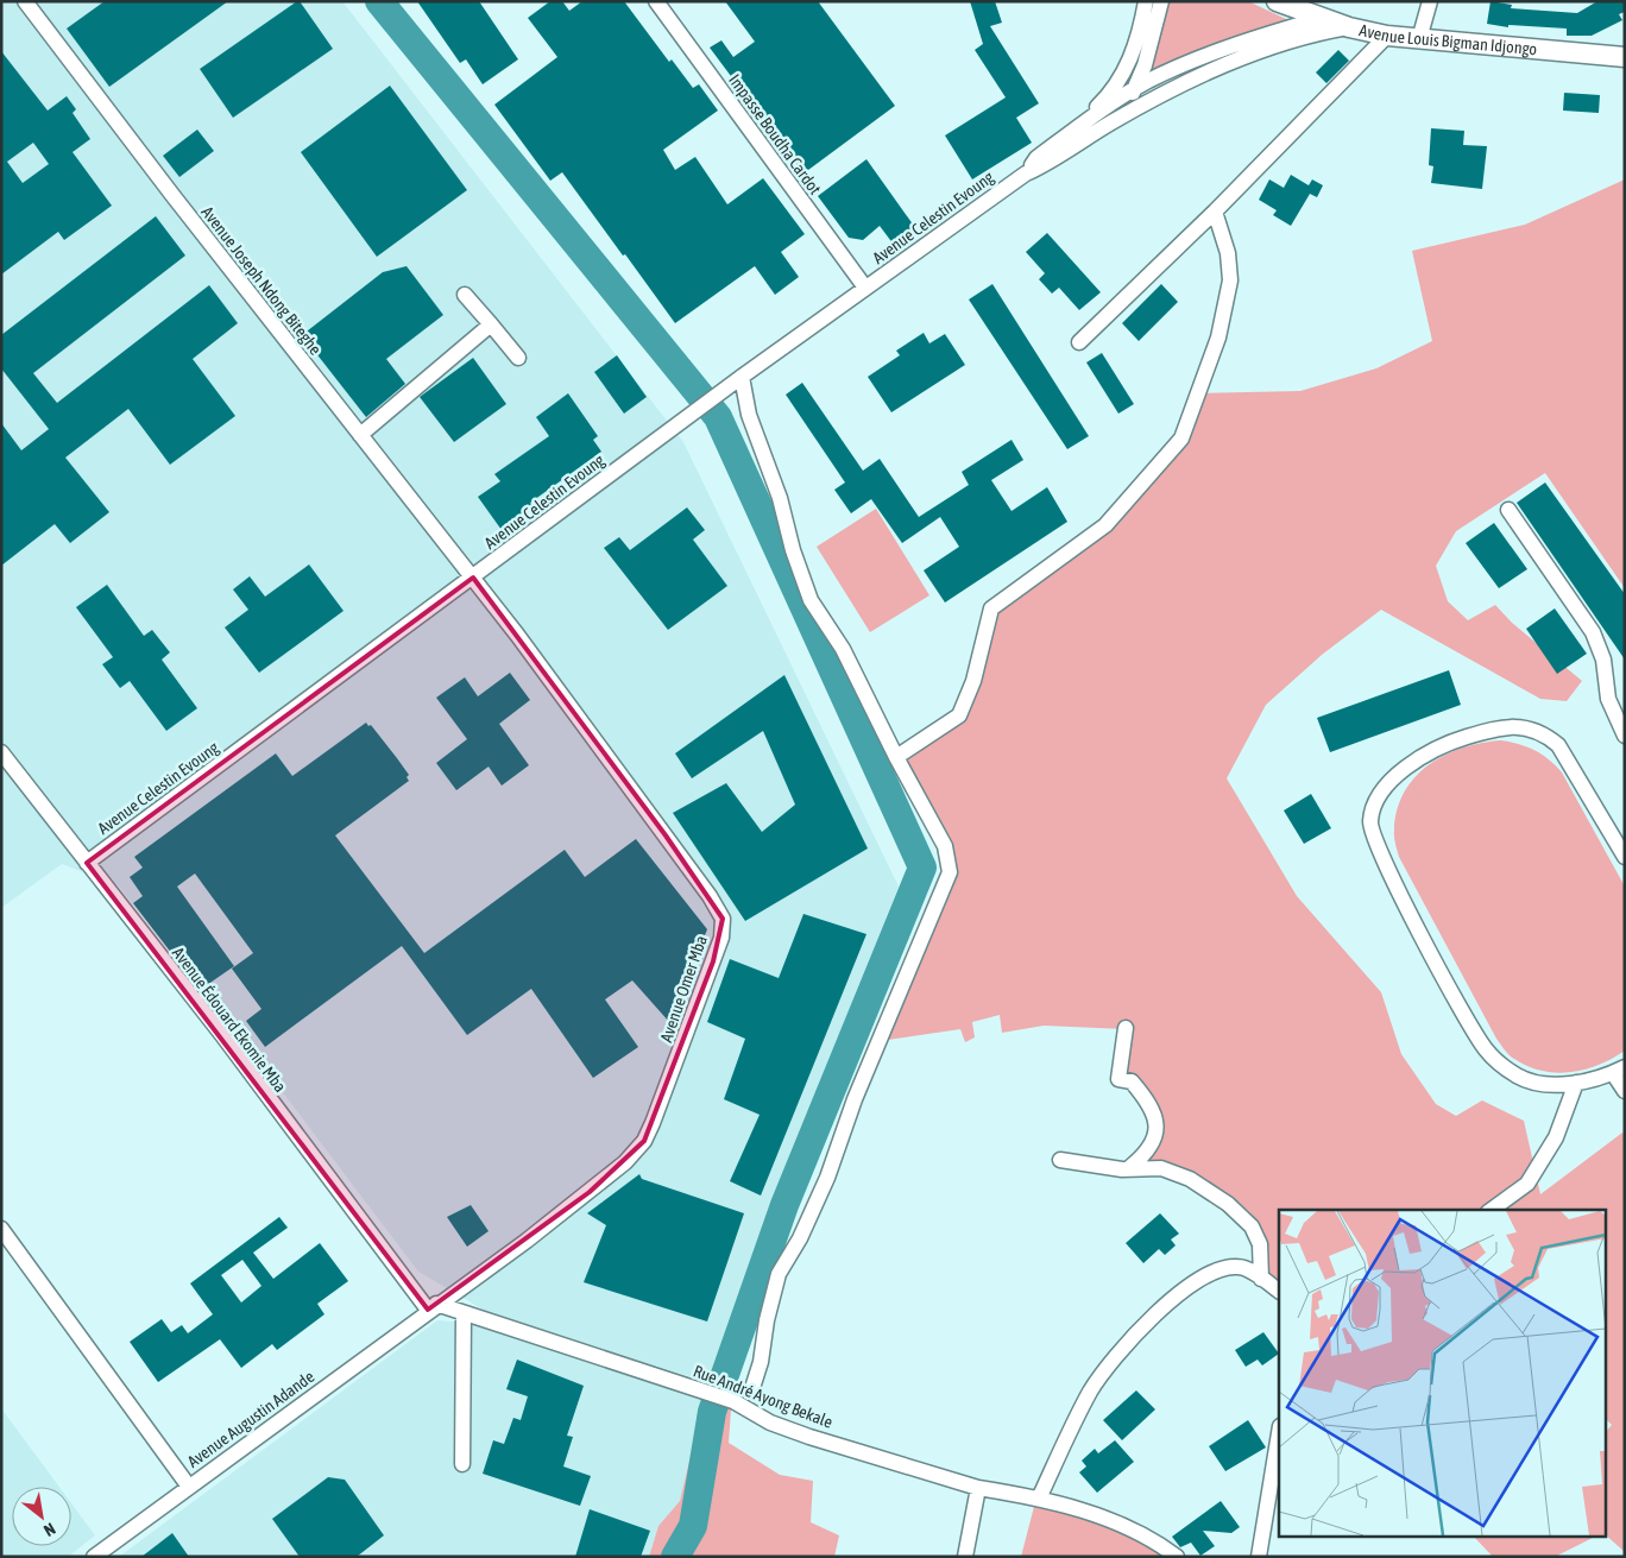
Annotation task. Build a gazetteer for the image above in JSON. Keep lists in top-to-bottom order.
{
  "streets": {
    "main road": ["Avenue Louis Bigman Idjongo"],
    "street": [
      "Impasse Boudha Cardot",
      "Avenue Celestin Evoung",
      "Avenue Joseph Ndong Biteghe",
      "Avenue Omer Mba",
      "Avenue Édouard Ekomie Mba",
      "Rue André Ayong Bekale",
      "Avenue Augustin Adande"
    ]
  },
  "crossings": [
    ["Impasse Boudha Cardot", "Avenue Celestin Evoung"],
    ["Avenue Celestin Evoung", "Avenue Joseph Ndong Biteghe"],
    ["Avenue Celestin Evoung", "Avenue Omer Mba"],
    ["Avenue Celestin Evoung", "Avenue Édouard Ekomie Mba"],
    ["Avenue Joseph Ndong Biteghe", "Avenue Omer Mba"],
    ["Avenue Omer Mba", "Avenue Édouard Ekomie Mba"],
    ["Avenue Omer Mba", "Rue André Ayong Bekale"],
    ["Avenue Omer Mba", "Avenue Augustin Adande"],
    ["Avenue Édouard Ekomie Mba", "Rue André Ayong Bekale"],
    ["Avenue Édouard Ekomie Mba", "Avenue Augustin Adande"],
    ["Rue André Ayong Bekale", "Avenue Augustin Adande"]
  ],
  "north": "bottom right"
}
